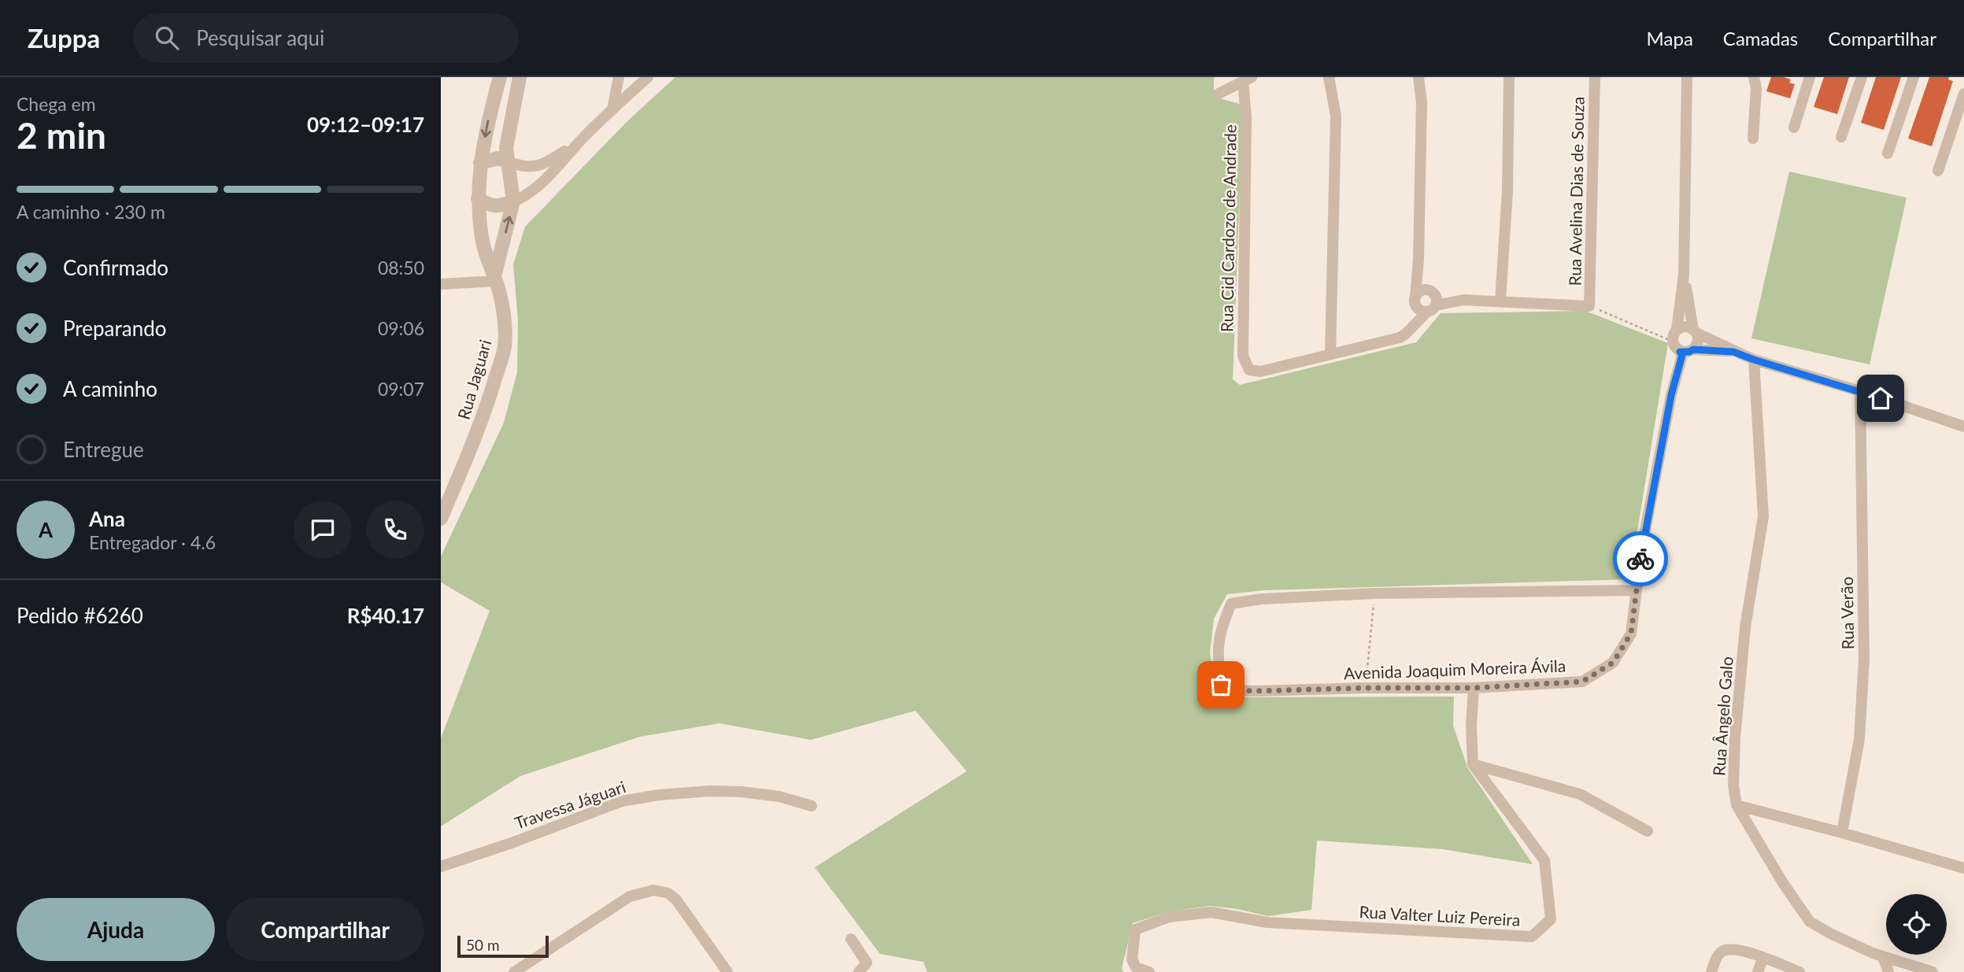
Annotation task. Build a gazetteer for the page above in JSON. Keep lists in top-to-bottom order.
{
  "streets": {
    "street": [
      "Rua Avelina Dias de Souza",
      "Rua Cid Cardozo de Andrade",
      "Rua Jaguari",
      "Rua Verão",
      "Avenida Joaquim Moreira Ávila",
      "Rua Ângelo Galo",
      "Travessa Jáguari",
      "Rua Valter Luiz Pereira"
    ]
  },
  "scale_bar": "50 m",
  "page": {
    "header": "Zuppa",
    "search": "Pesquisar aqui",
    "nav": ["Mapa", "Camadas", "Compartilhar"],
    "heading": ["2 min", "Chega em", "09:12–09:17"],
    "panel": [
      "Ana",
      "Entregador · 4.6",
      "Pedido #6260",
      "R$40.17"
    ],
    "bar": "A caminho · 230 m",
    "list": [
      ["Confirmado", "08:50"],
      ["Preparando", "09:06"],
      ["A caminho", "09:07"],
      "Entregue"
    ],
    "round": "A",
    "buttons": ["Ajuda", "Compartilhar"],
    "scale": "50 m"
  }
}
